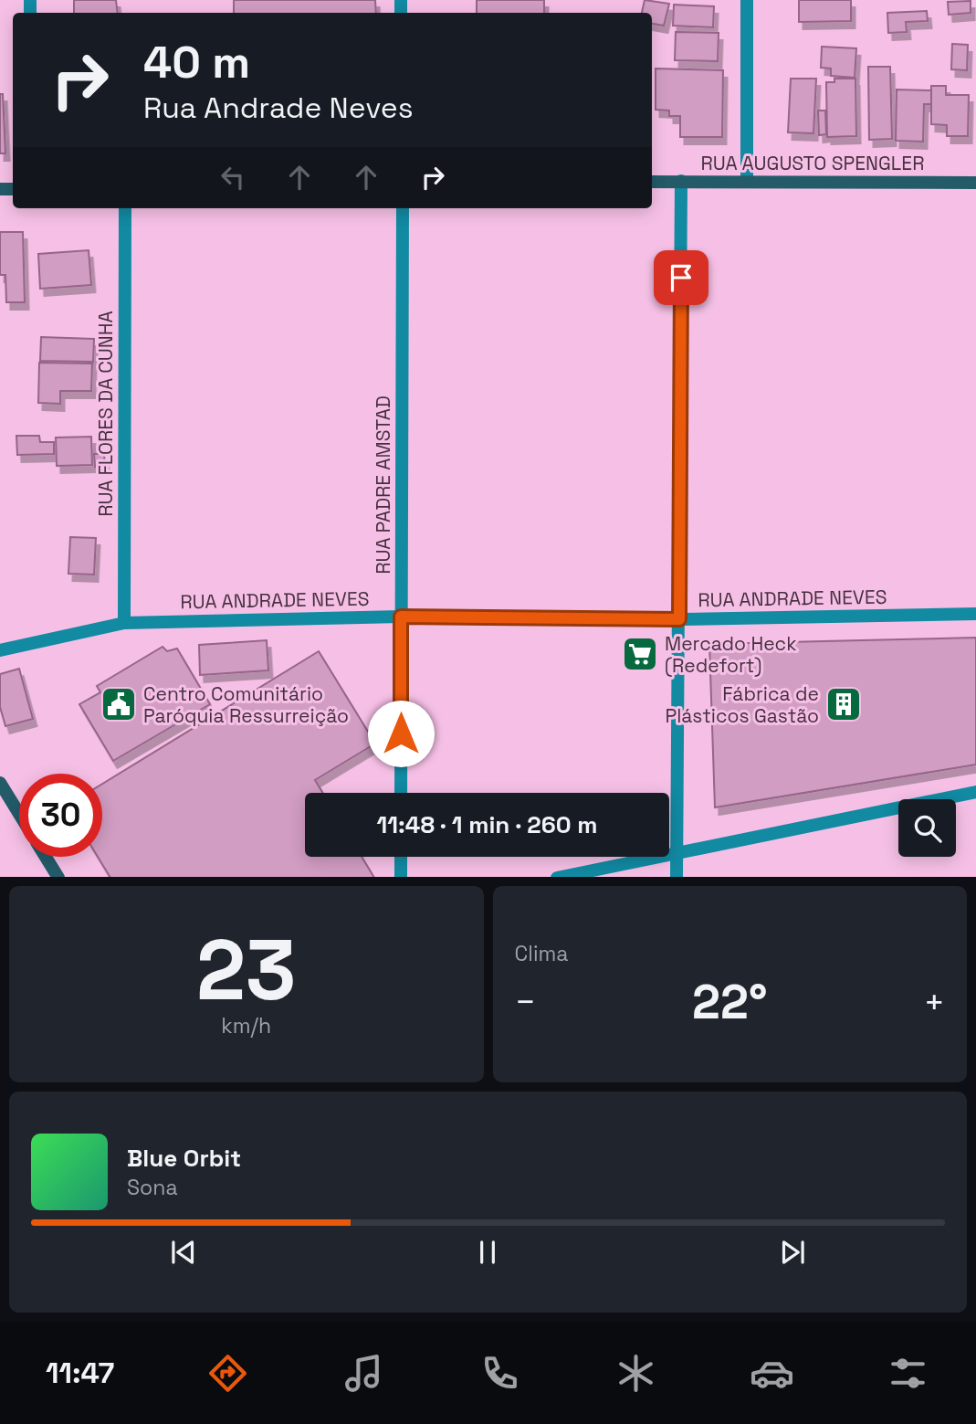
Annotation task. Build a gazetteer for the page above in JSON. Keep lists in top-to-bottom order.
{
  "streets": {
    "street": [
      "RUA AUGUSTO SPENGLER",
      "RUA FLORES DA CUNHA",
      "RUA PADRE AMSTAD",
      "RUA ANDRADE NEVES"
    ]
  },
  "crossings": [
    ["RUA FLORES DA CUNHA", "RUA ANDRADE NEVES"],
    ["RUA PADRE AMSTAD", "RUA ANDRADE NEVES"]
  ],
  "places": {
    "supermarket": ["Mercado Heck (Redefort)"],
    "public building": ["Centro Comunitário Paróquia Ressurreição"],
    "building": ["Fábrica de Plásticos Gastão"]
  },
  "page": {
    "turn": ["40 m", "Rua Andrade Neves"],
    "limit": "30",
    "trip": "11:48 · 1 min · 260 m",
    "tile": [
      ["23", "km/h"],
      "Clima"
    ],
    "heat": ["−", "22°", "+"],
    "song": ["Blue Orbit", "Sona"],
    "tabs": "11:47"
  }
}
